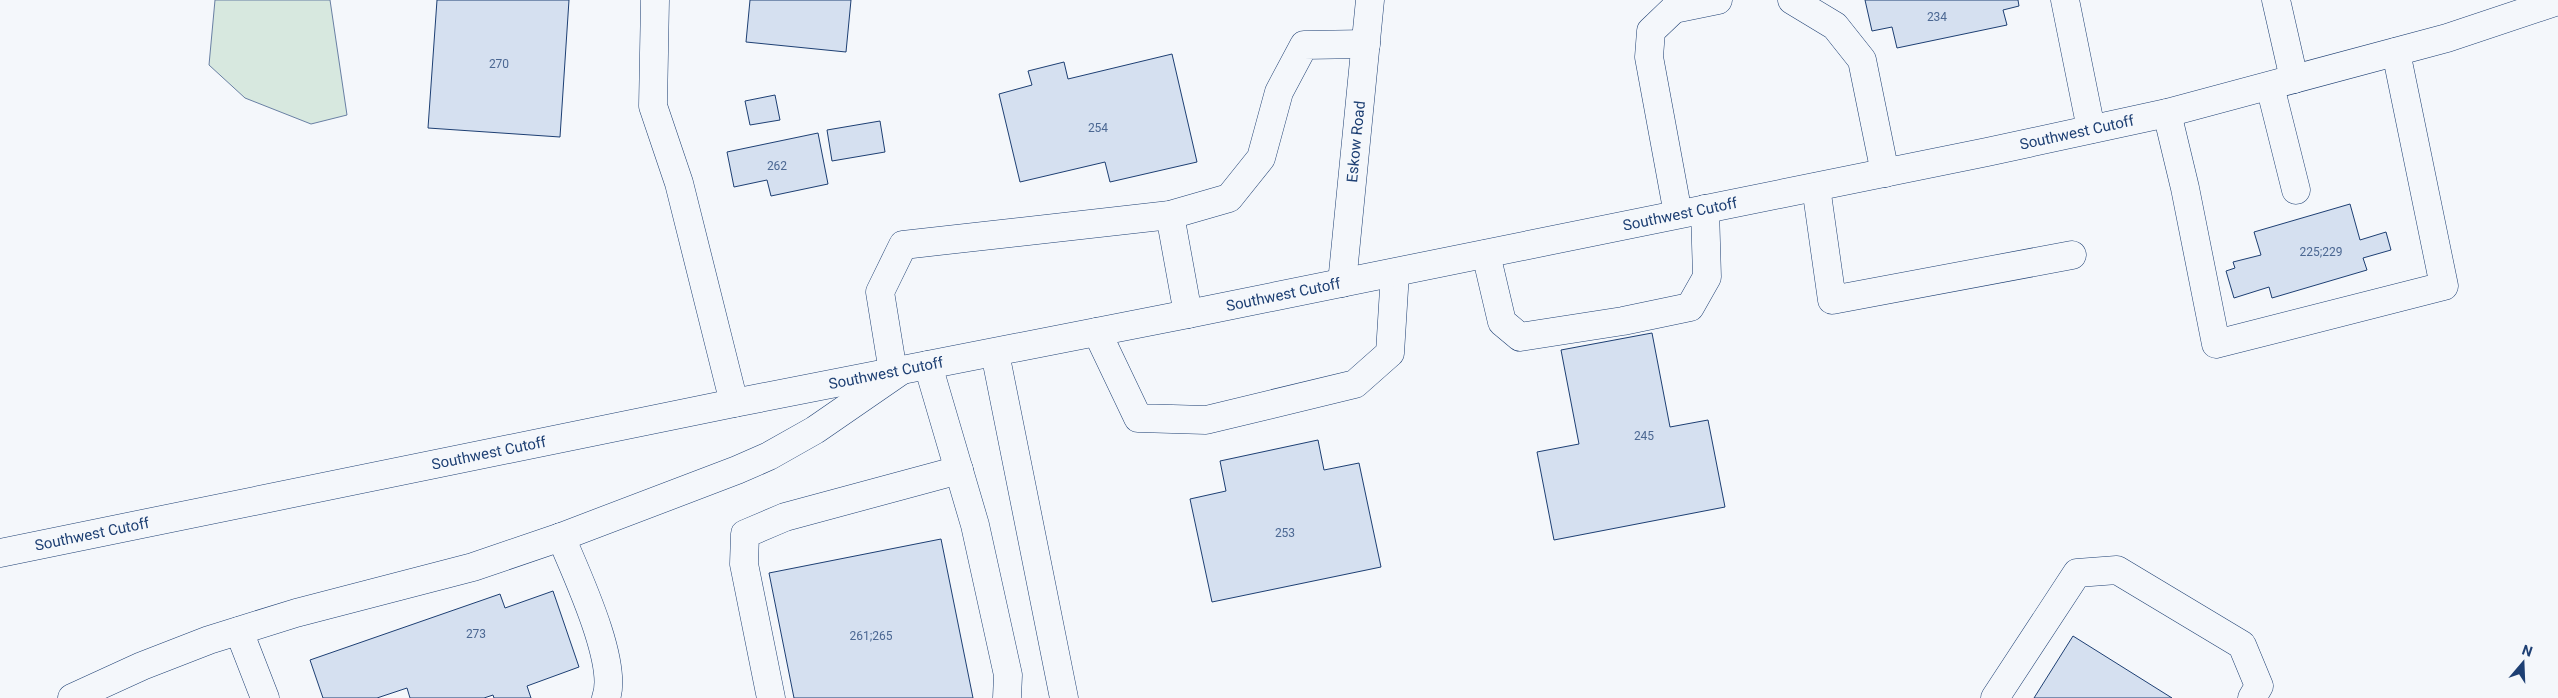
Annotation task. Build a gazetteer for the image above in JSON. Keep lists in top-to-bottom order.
{
  "streets": {
    "main road": ["Southwest Cutoff", "Eskow Road"]
  },
  "crossings": [
    ["Southwest Cutoff", "Eskow Road"]
  ],
  "house_numbers": [
    "234",
    "270",
    "254",
    "262",
    "225;229",
    "245",
    "253",
    "273",
    "261;265"
  ],
  "north": "top"
}
